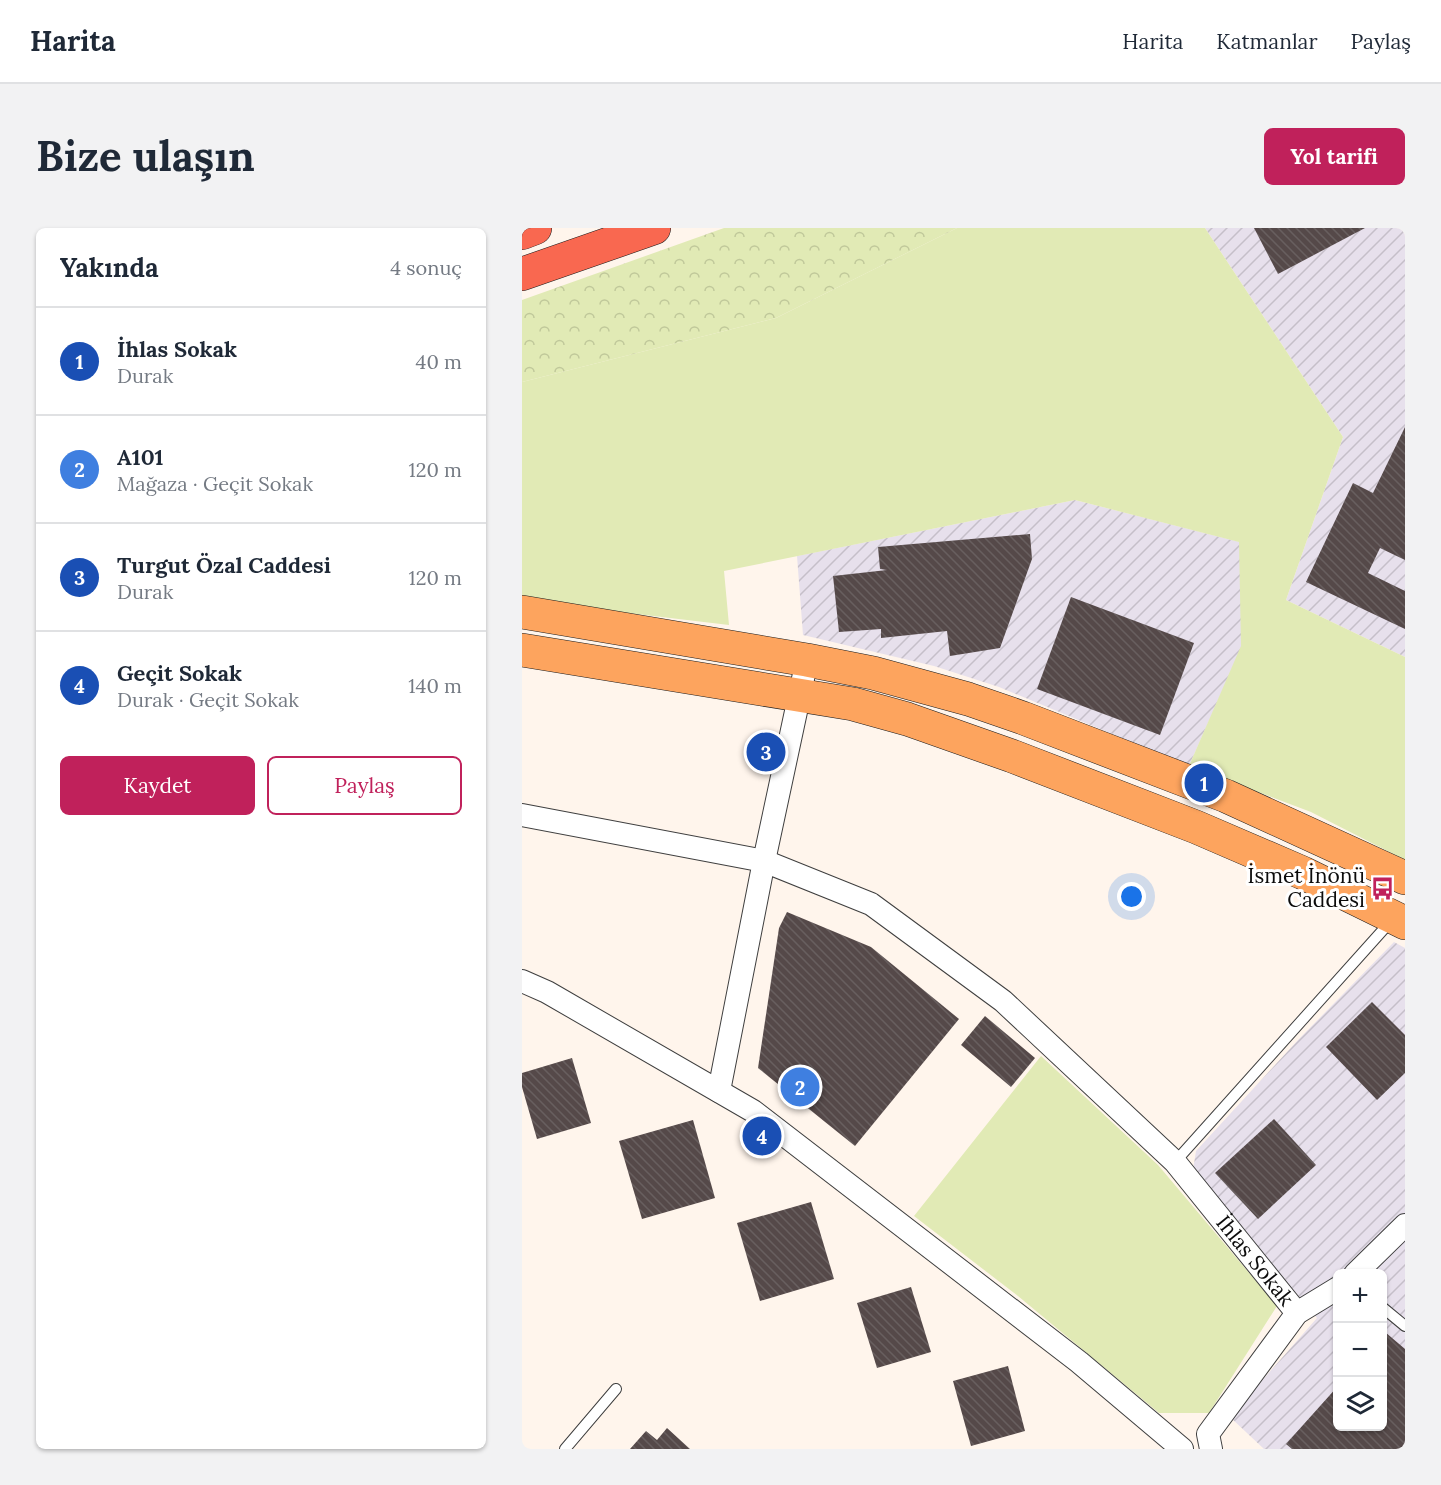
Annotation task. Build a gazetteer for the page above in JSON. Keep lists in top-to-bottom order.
{
  "streets": {
    "street": ["İhlas Sokak"]
  },
  "places": {
    "bus stop": ["İsmet İnönü Caddesi"]
  },
  "page": {
    "header": "Harita",
    "nav": ["Harita", "Katmanlar", "Paylaş"],
    "buttons": [
      "Yol tarifi",
      ["Kaydet", "Paylaş"]
    ],
    "title": "Bize ulaşın",
    "heading": ["Yakında", "4 sonuç"],
    "list": [
      {
        "mark": "1",
        "name": "İhlas Sokak",
        "note": "Durak",
        "value": "40 m"
      },
      {
        "mark": "2",
        "name": "A101",
        "note": "Mağaza · Geçit Sokak",
        "value": "120 m"
      },
      {
        "mark": "3",
        "name": "Turgut Özal Caddesi",
        "note": "Durak",
        "value": "120 m"
      },
      {
        "mark": "4",
        "name": "Geçit Sokak",
        "note": "Durak · Geçit Sokak",
        "value": "140 m"
      }
    ],
    "pins": [
      "3",
      "1",
      "2",
      "4"
    ],
    "map_buttons": ["+", "−"]
  }
}
